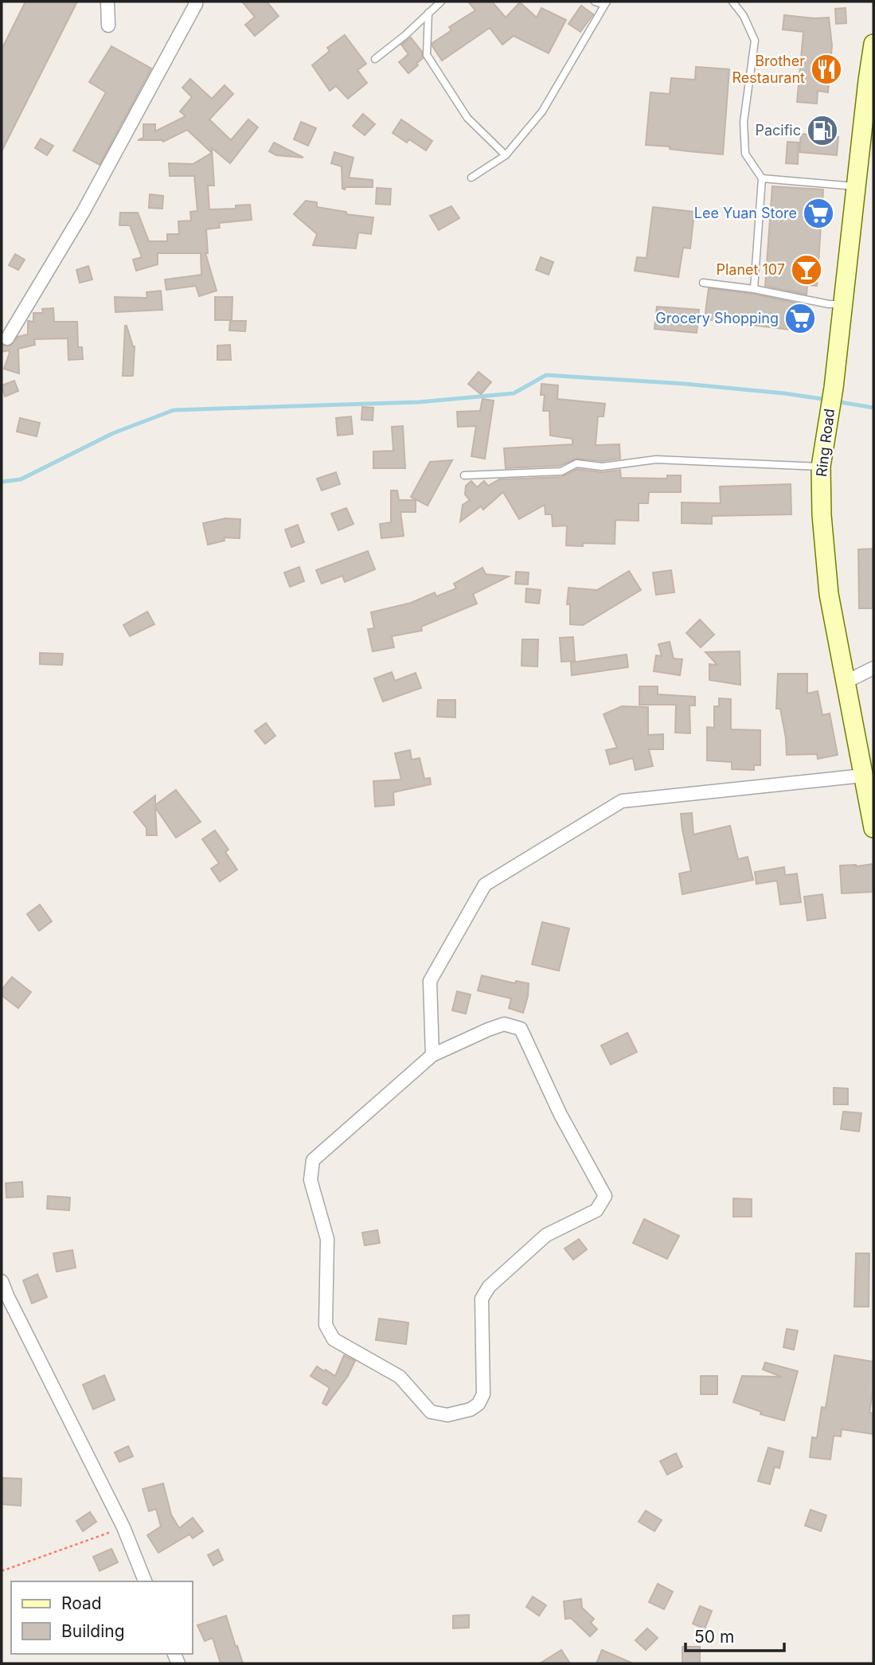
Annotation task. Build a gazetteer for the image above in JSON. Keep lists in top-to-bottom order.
{
  "streets": {
    "main road": ["Ring Road"]
  },
  "places": {
    "restaurant": ["Brother Restaurant"],
    "fuel station": ["Pacific"],
    "supermarket": ["Lee Yuan Store", "Grocery Shopping"],
    "bar": ["Planet 107"]
  },
  "legend": ["Road", "Building"],
  "scale_bar": "50 m"
}
